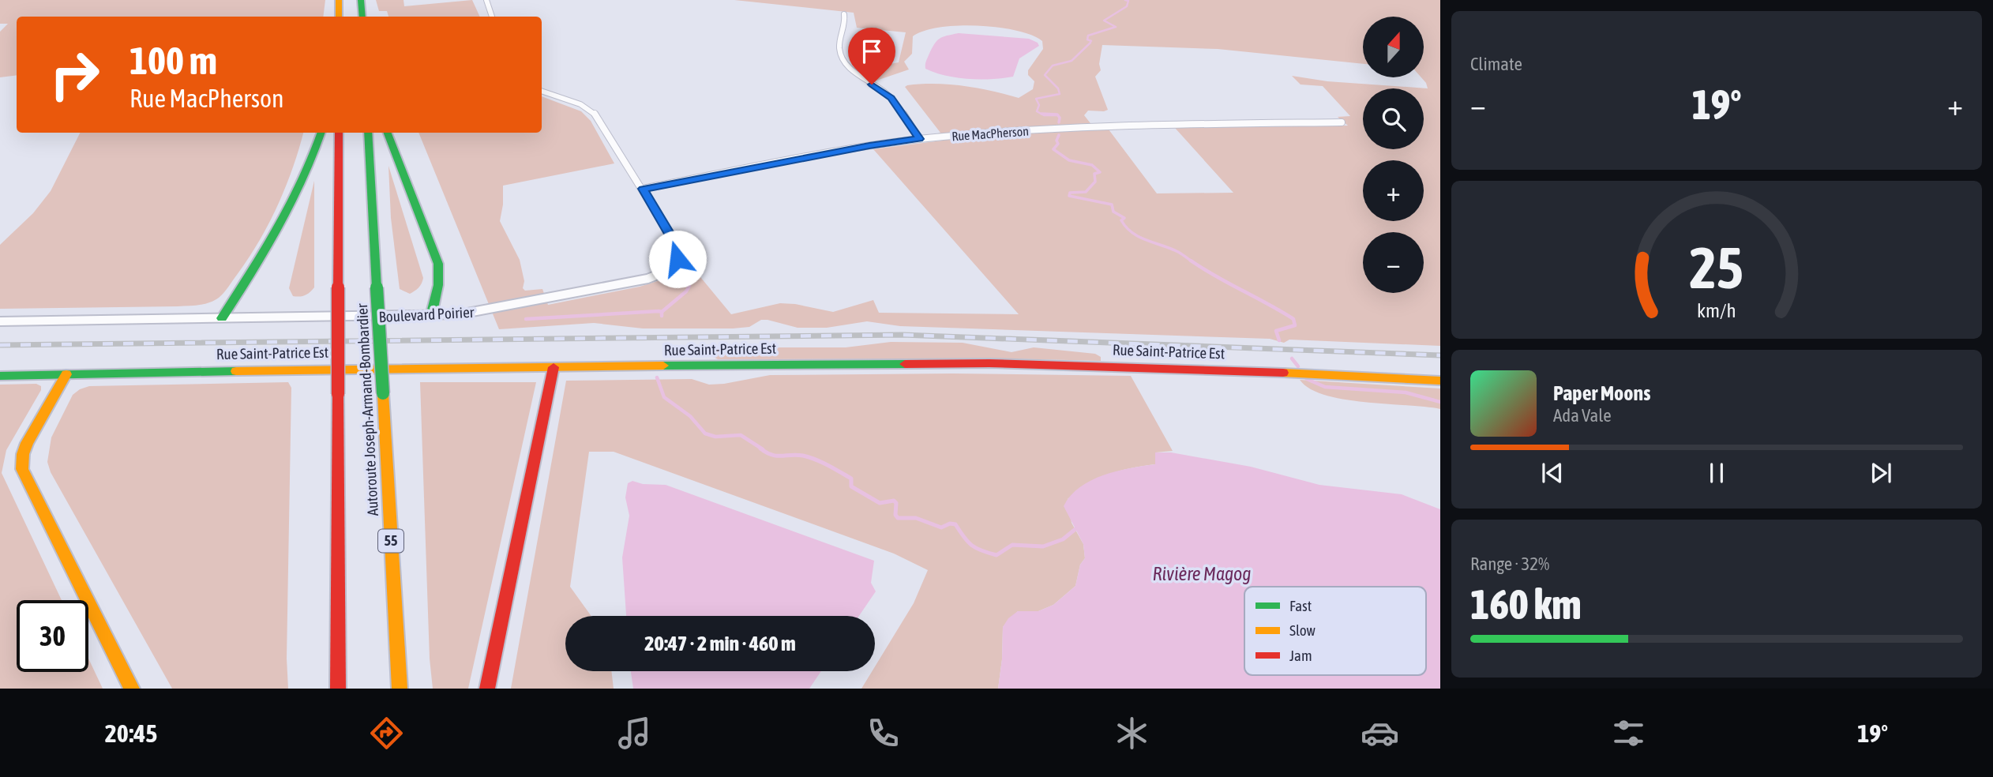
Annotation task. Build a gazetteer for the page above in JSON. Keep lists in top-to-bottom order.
{
  "streets": {
    "main road": ["Rue Saint-Patrice Est", "Autoroute Joseph-Armand-Bombardier", "55"],
    "street": ["Rue MacPherson", "Boulevard Poirier"]
  },
  "crossings": [
    ["Rue MacPherson", "Boulevard Poirier"]
  ],
  "water": ["Rivière Magog"],
  "legend": ["Fast", "Slow", "Jam"],
  "north": "top",
  "page": {
    "tile": [
      "Climate",
      ["Range · 32%", "160 km"]
    ],
    "map_buttons": ["+", "−"],
    "turn": ["100 m", "Rue MacPherson"],
    "heat": ["−", "19°", "+"],
    "song": ["Paper Moons", "Ada Vale"],
    "limit": "30",
    "trip": "20:47 · 2 min · 460 m",
    "tabs": ["20:45", "19°"],
    "gauge": ["25", "km/h"]
  }
}
